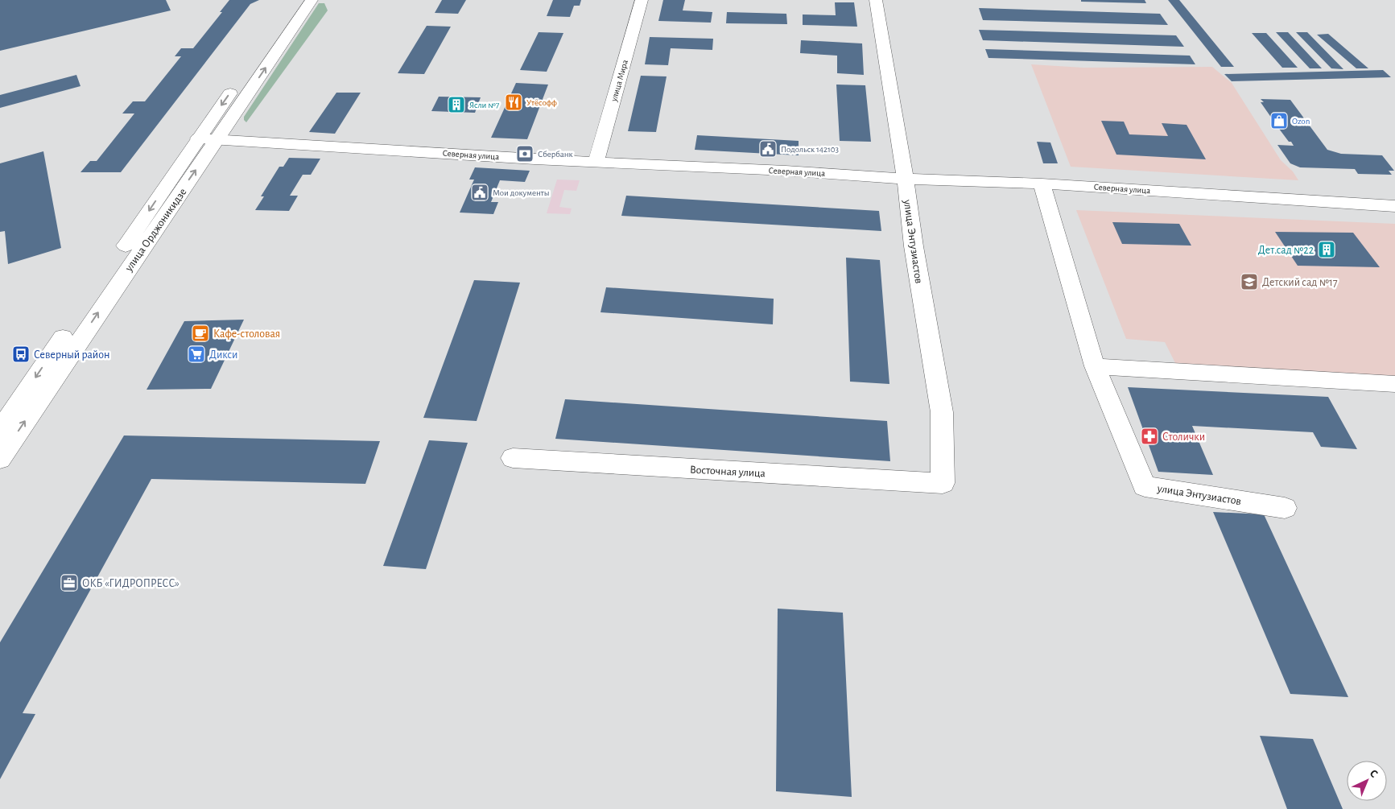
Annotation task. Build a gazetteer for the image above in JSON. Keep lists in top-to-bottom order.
{
  "streets": {
    "street": [
      "улица Мира",
      "Северная улица",
      "улица Орджоникидзе",
      "улица Энтузиастов",
      "Восточная улица"
    ]
  },
  "crossings": [
    ["улица Мира", "Северная улица"],
    ["Северная улица", "улица Орджоникидзе"],
    ["Северная улица", "улица Энтузиастов"],
    ["улица Энтузиастов", "Восточная улица"]
  ],
  "places": {
    "restaurant": ["Утёсофф"],
    "building": ["Ясли №7", "Дет.сад №22"],
    "shop": ["Ozon"],
    "public building": ["Подольск 142103", "Мои документы"],
    "bank": ["Сбербанк"],
    "school or university": ["Детский сад №17"],
    "cafe": ["Кафе-столовая"],
    "bus stop": ["Северный район"],
    "supermarket": ["Дикси"],
    "pharmacy": ["Столички"],
    "office": ["ОКБ «ГИДРОПРЕСС»"]
  },
  "north": "top right"
}
